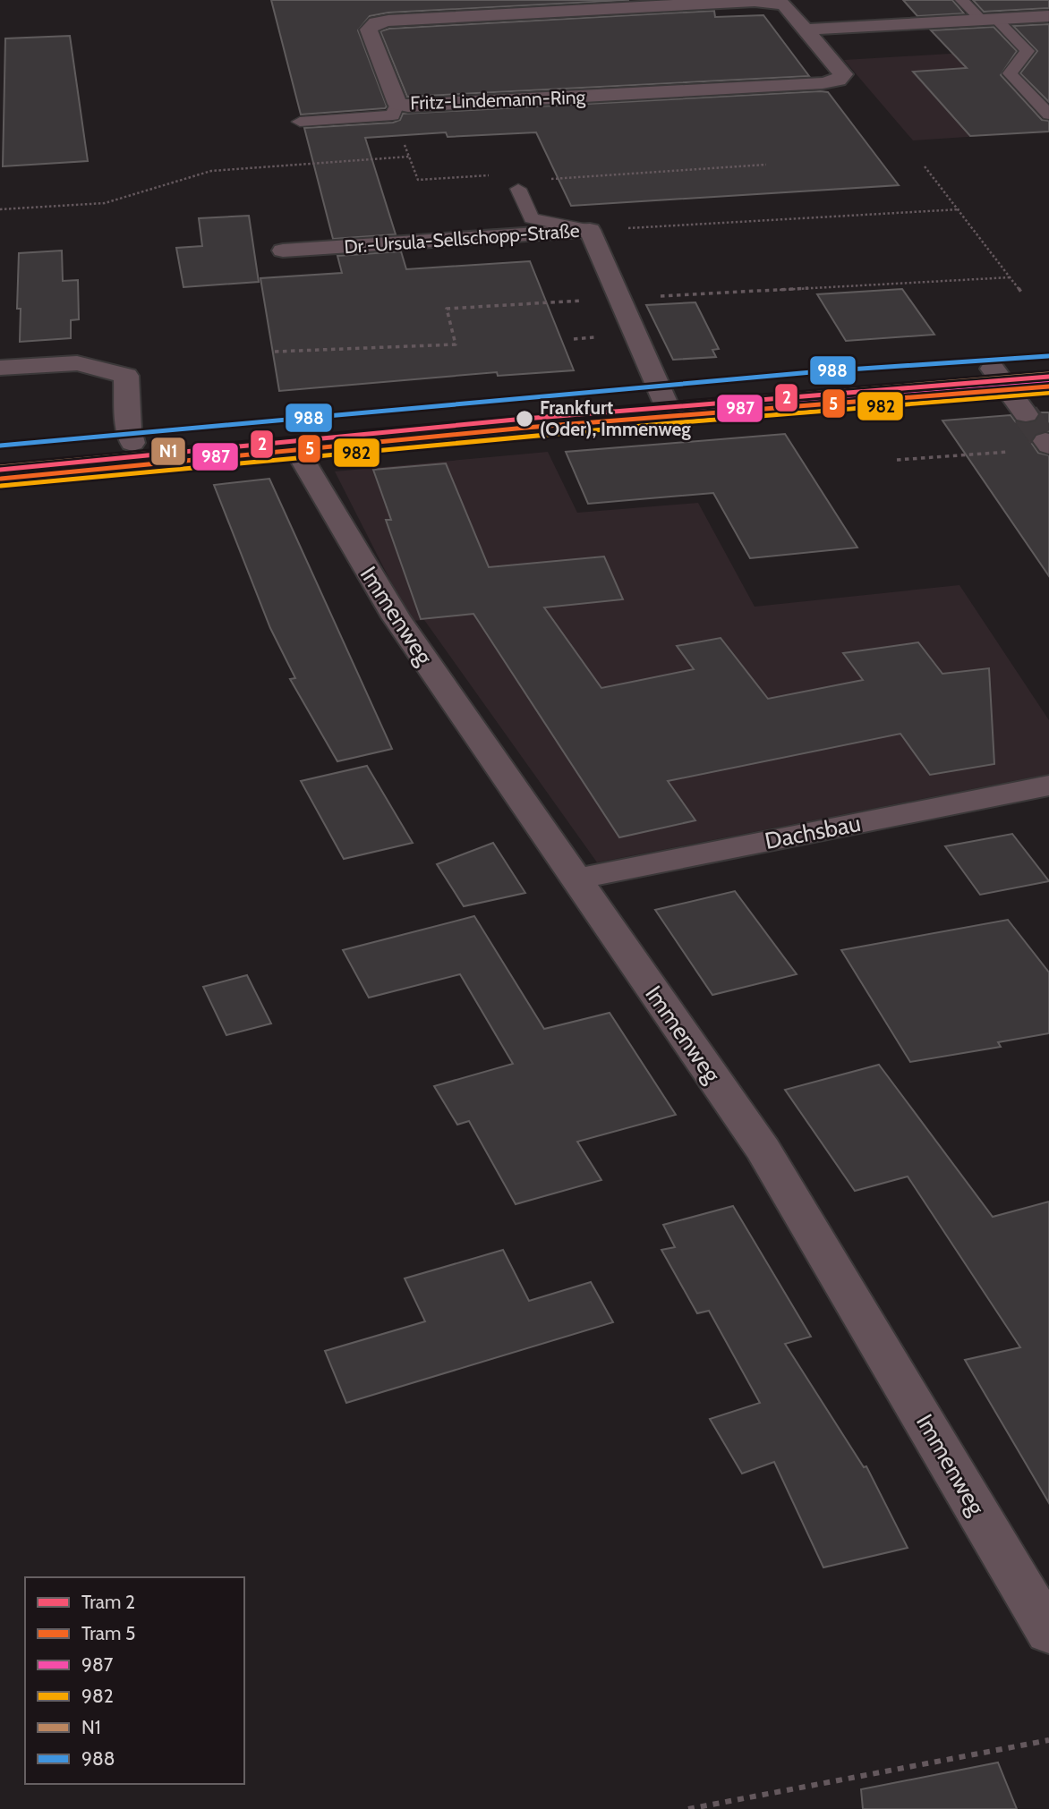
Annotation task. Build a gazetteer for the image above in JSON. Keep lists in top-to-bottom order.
{
  "streets": {
    "street": [
      "Fritz-Lindemann-Ring",
      "Dr.-Ursula-Sellschopp-Straße",
      "Immenweg",
      "Dachsbau"
    ]
  },
  "crossings": [
    ["Immenweg", "Dachsbau"]
  ],
  "places": ["Frankfurt (Oder), Immenweg"],
  "lines": [
    "transit line 988",
    "transit line N1",
    "tram line 2",
    "transit line 987",
    "tram line 5",
    "transit line 982"
  ],
  "legend": [
    "Tram 2",
    "Tram 5",
    "987",
    "982",
    "N1",
    "988"
  ]
}
